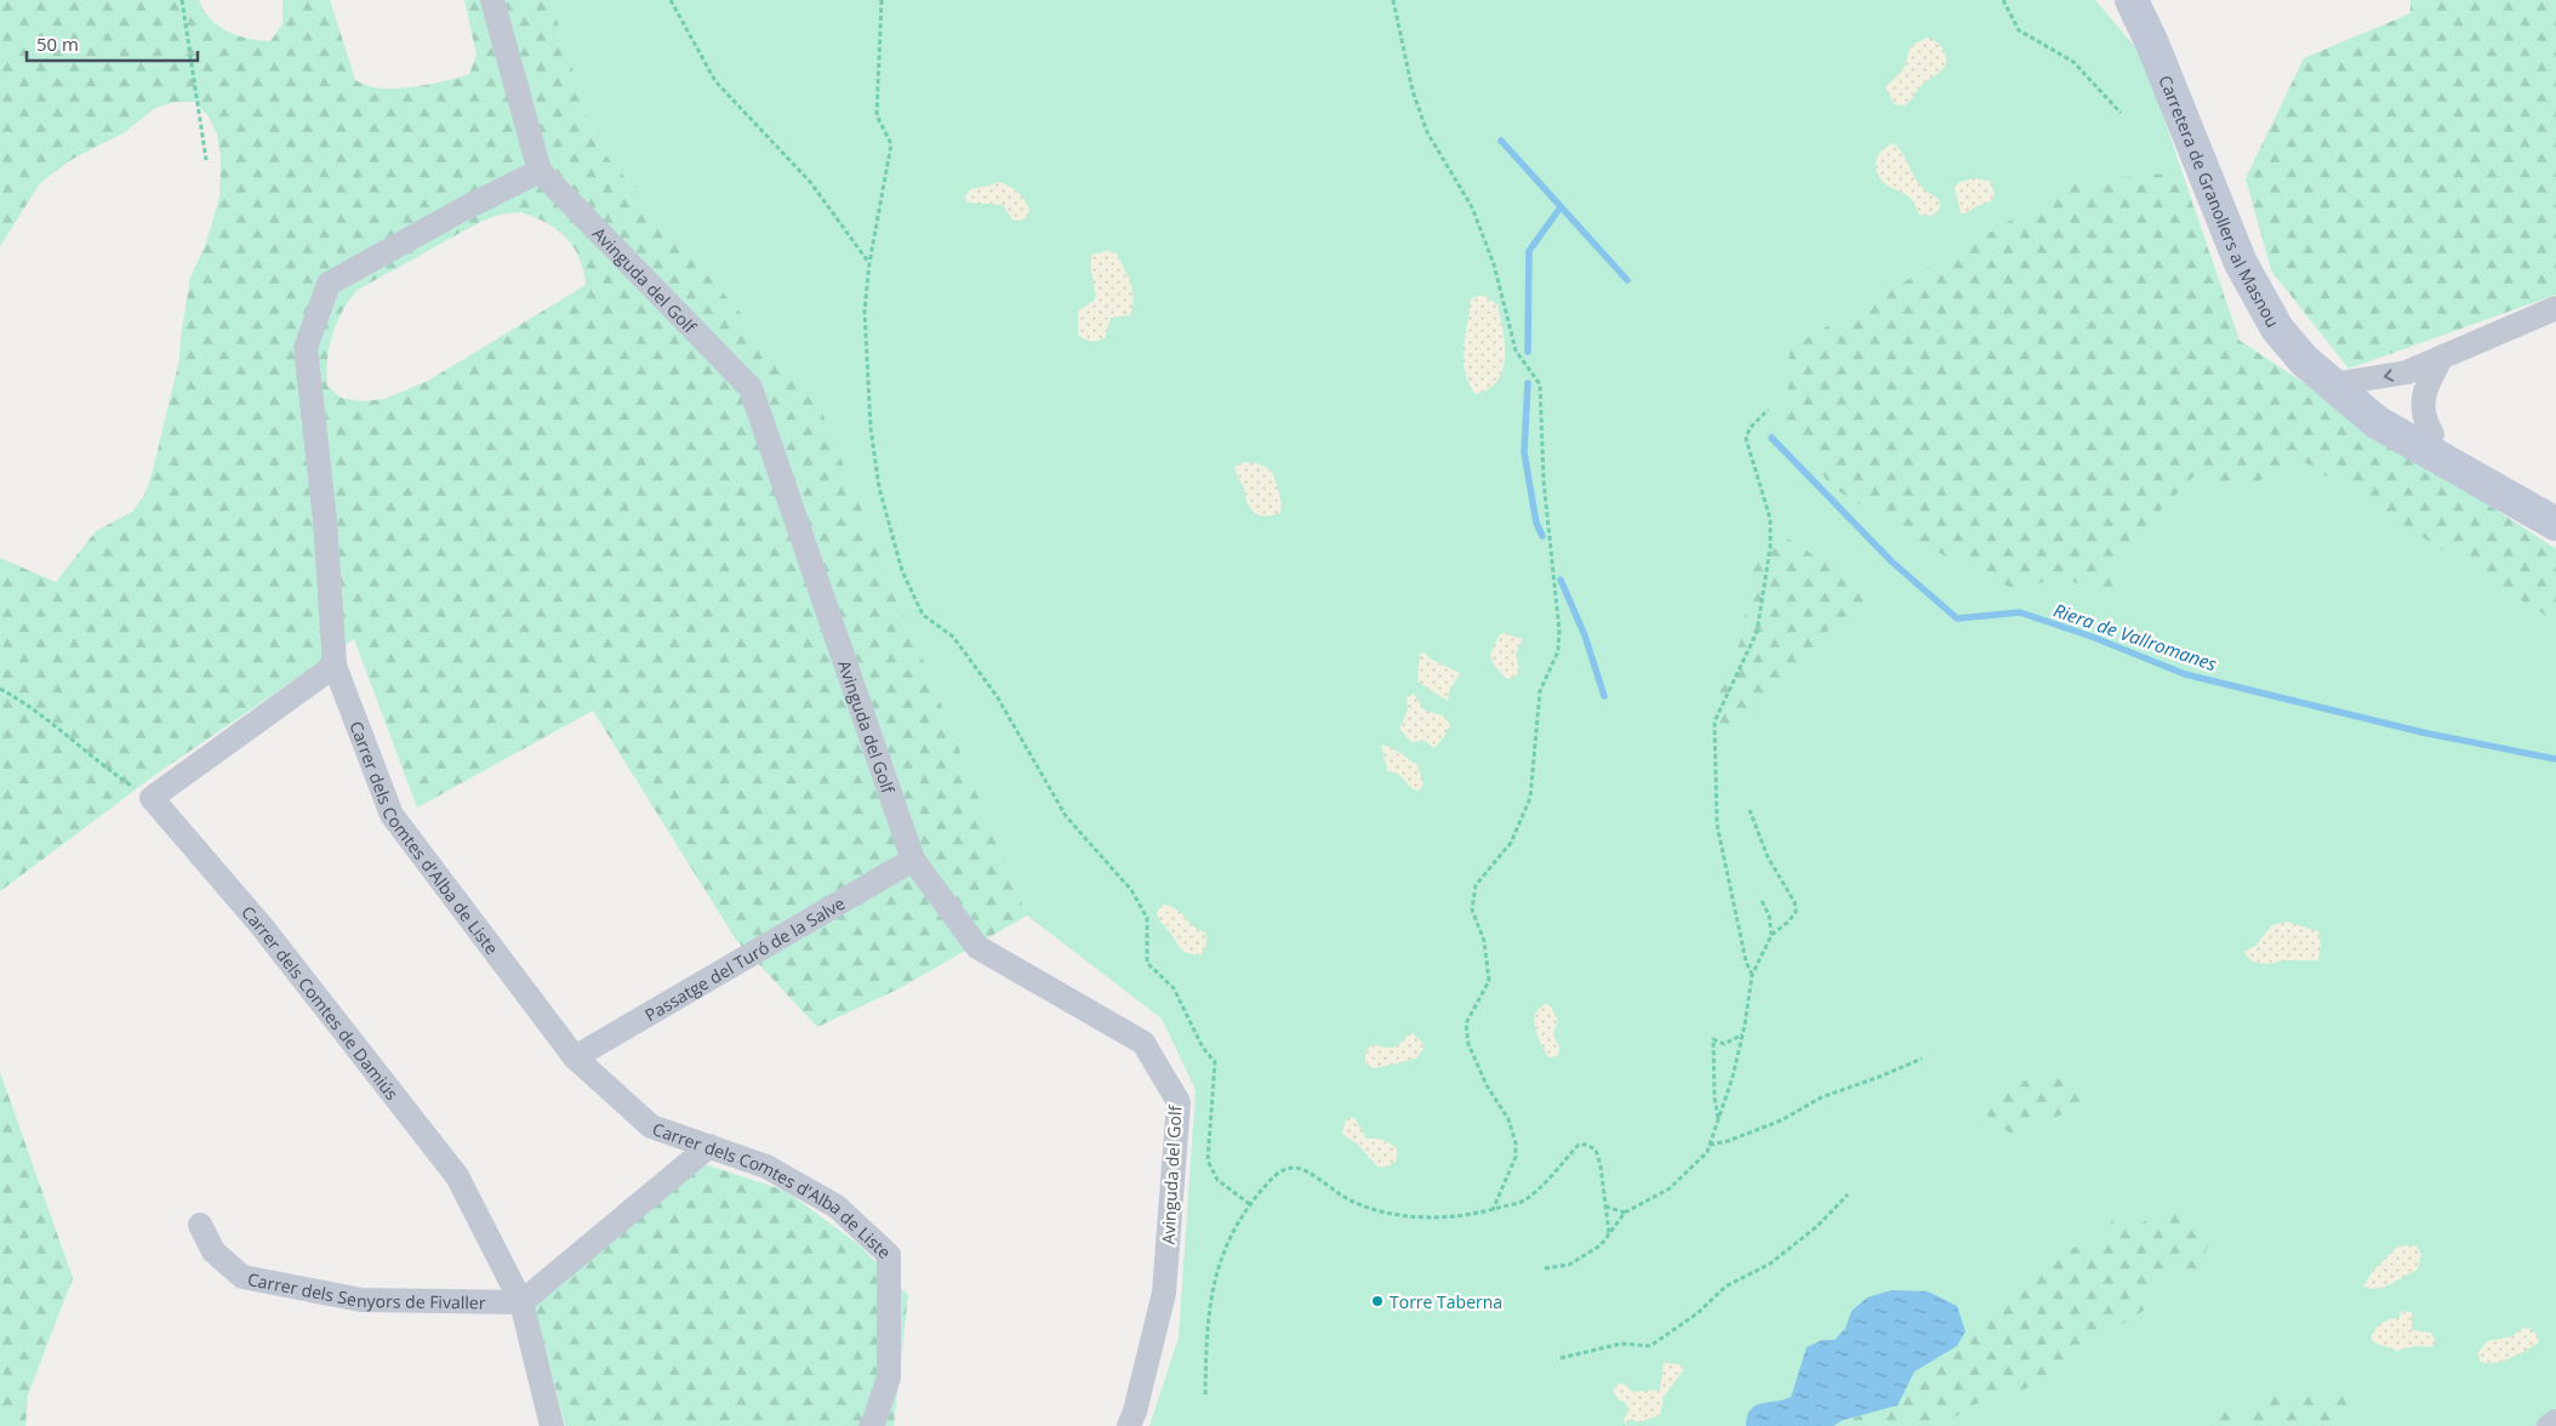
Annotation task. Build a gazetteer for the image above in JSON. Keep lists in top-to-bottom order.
{
  "streets": {
    "main road": ["Carretera de Granollers al Masnou"],
    "street": [
      "Avinguda del Golf",
      "Carrer dels Comtes d'Alba de Liste",
      "Passatge del Turó de la Salve",
      "Carrer dels Comtes de Damiús",
      "Carrer dels Senyors de Fivaller"
    ]
  },
  "crossings": [
    ["Avinguda del Golf", "Carrer dels Comtes d'Alba de Liste"],
    ["Avinguda del Golf", "Passatge del Turó de la Salve"],
    ["Carrer dels Comtes d'Alba de Liste", "Passatge del Turó de la Salve"],
    ["Carrer dels Comtes de Damiús", "Carrer dels Senyors de Fivaller"]
  ],
  "water": ["Riera de Vallromanes"],
  "places": ["Torre Taberna"],
  "scale_bar": "50 m"
}
